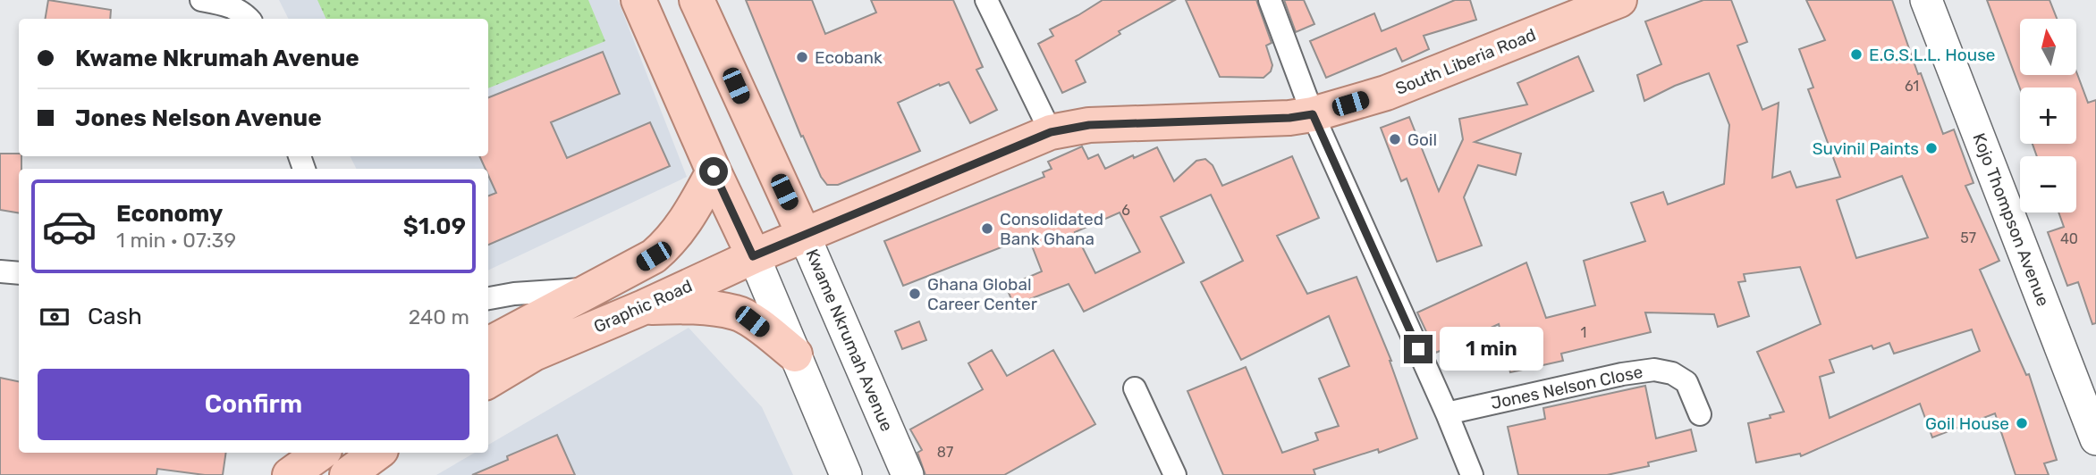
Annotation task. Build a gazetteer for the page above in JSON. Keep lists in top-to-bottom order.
{
  "streets": {
    "main road": [
      "South Liberia Road",
      "Kojo Thompson Avenue",
      "Graphic Road",
      "Kwame Nkrumah Avenue"
    ],
    "street": ["Jones Nelson Close"]
  },
  "crossings": [
    ["South Liberia Road", "Graphic Road"],
    ["South Liberia Road", "Kwame Nkrumah Avenue"],
    ["Graphic Road", "Kwame Nkrumah Avenue"]
  ],
  "places": [
    "E.G.S.L.L. House",
    "Ecobank",
    "Goil",
    "Suvinil Paints",
    "Consolidated Bank Ghana",
    "Ghana Global Career Center",
    "Goil House"
  ],
  "house_numbers": [
    "61",
    "6",
    "57",
    "40",
    "1",
    "87"
  ],
  "north": "top",
  "page": {
    "map_buttons": ["+", "−"],
    "banner": ["Kwame Nkrumah Avenue", "Jones Nelson Avenue"],
    "list": [
      {
        "name": "Economy",
        "note": "1 min · 07:39",
        "value": "$1.09"
      }
    ],
    "pay": ["Cash", "240 m"],
    "bubble": "1 min",
    "buttons": "Confirm"
  }
}
